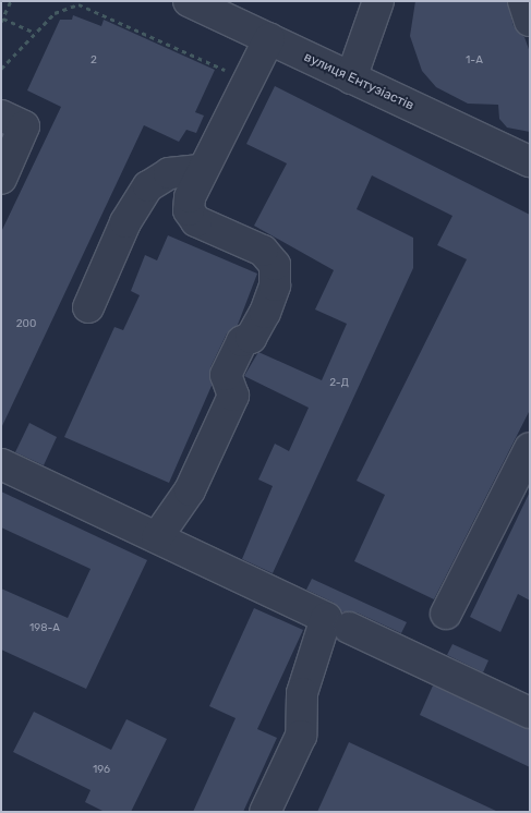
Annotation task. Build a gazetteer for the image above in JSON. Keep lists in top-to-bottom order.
{
  "streets": {
    "street": ["вулиця Ентузіастів"]
  },
  "house_numbers": [
    "2",
    "1-А",
    "200",
    "2-Д",
    "198-А",
    "196"
  ]
}
